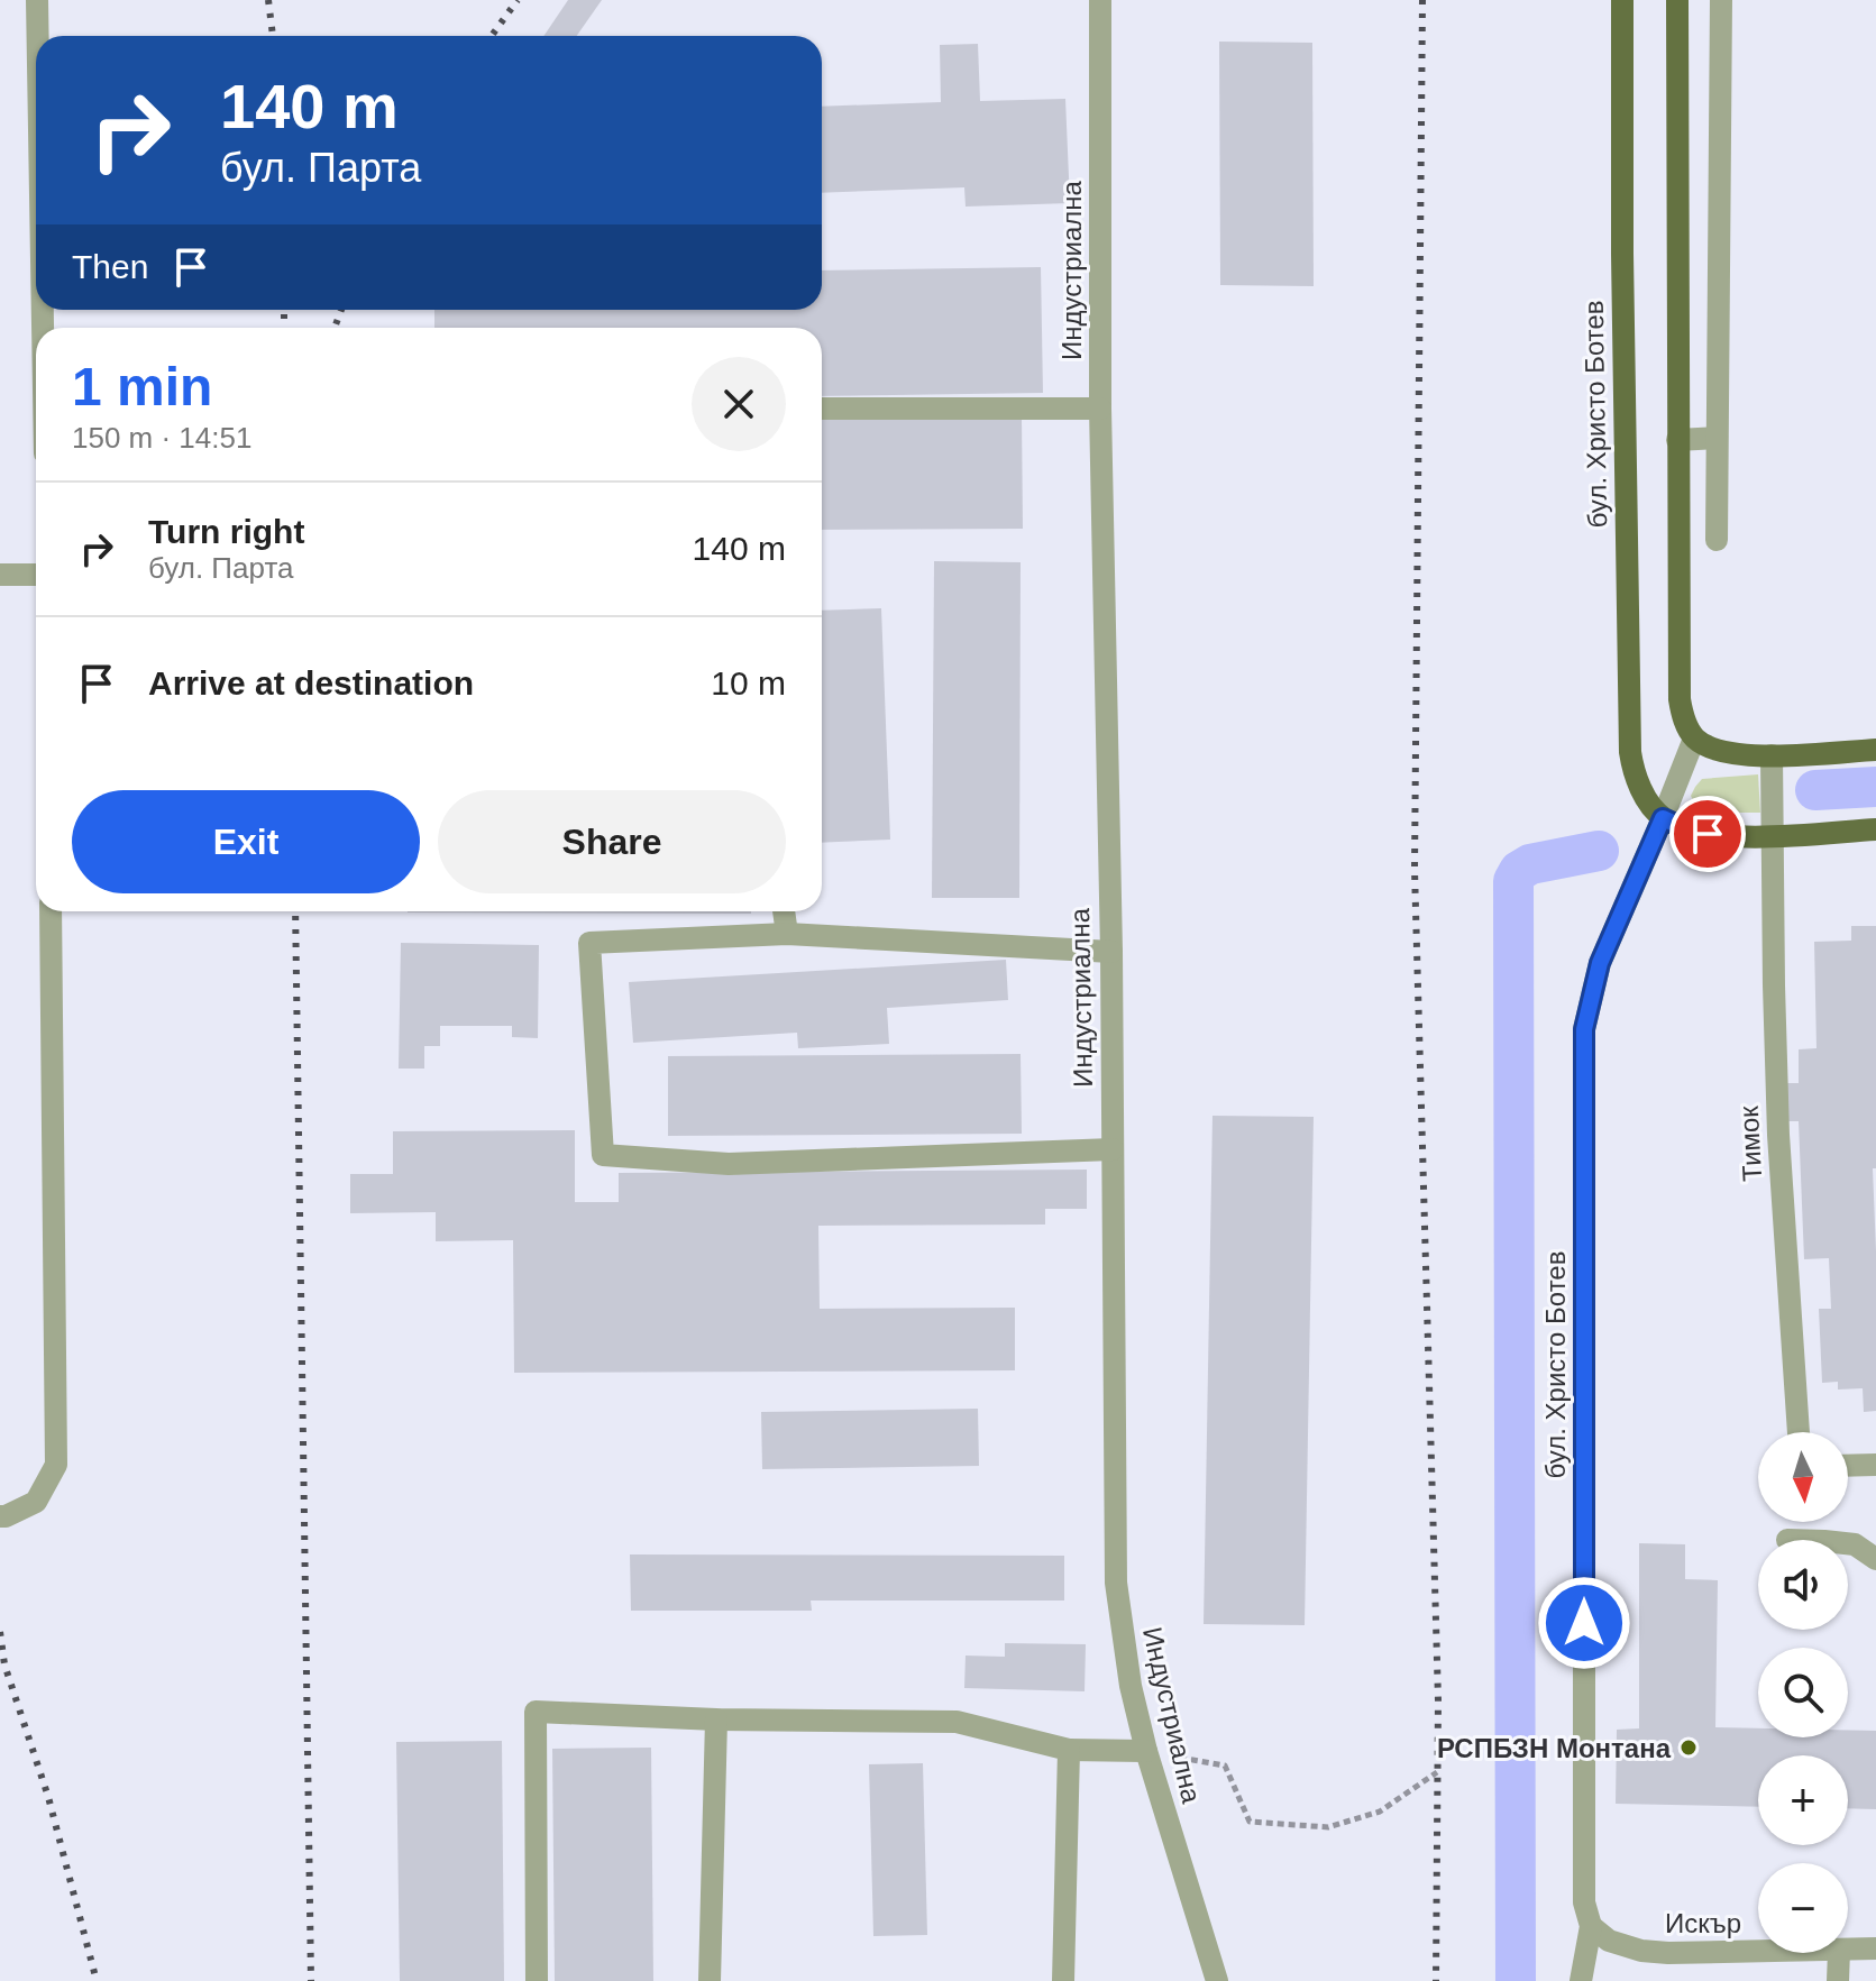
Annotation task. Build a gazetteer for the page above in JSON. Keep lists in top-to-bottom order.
{
  "streets": {
    "main road": ["бул. Христо Ботев"],
    "street": ["Индустриална", "Тимок", "Искър"]
  },
  "crossings": [
    ["бул. Христо Ботев", "Искър"]
  ],
  "places": ["РСПБЗН Монтана"],
  "north": "bottom",
  "page": {
    "turn": ["140 m", "бул. Парта"],
    "then": "Then",
    "heading": ["1 min", "150 m · 14:51"],
    "list": [
      {
        "name": "Turn right",
        "note": "бул. Парта",
        "value": "140 m"
      },
      {
        "name": "Arrive at destination",
        "value": "10 m"
      }
    ],
    "buttons": ["Exit", "Share"],
    "map_buttons": ["+", "−"]
  }
}
